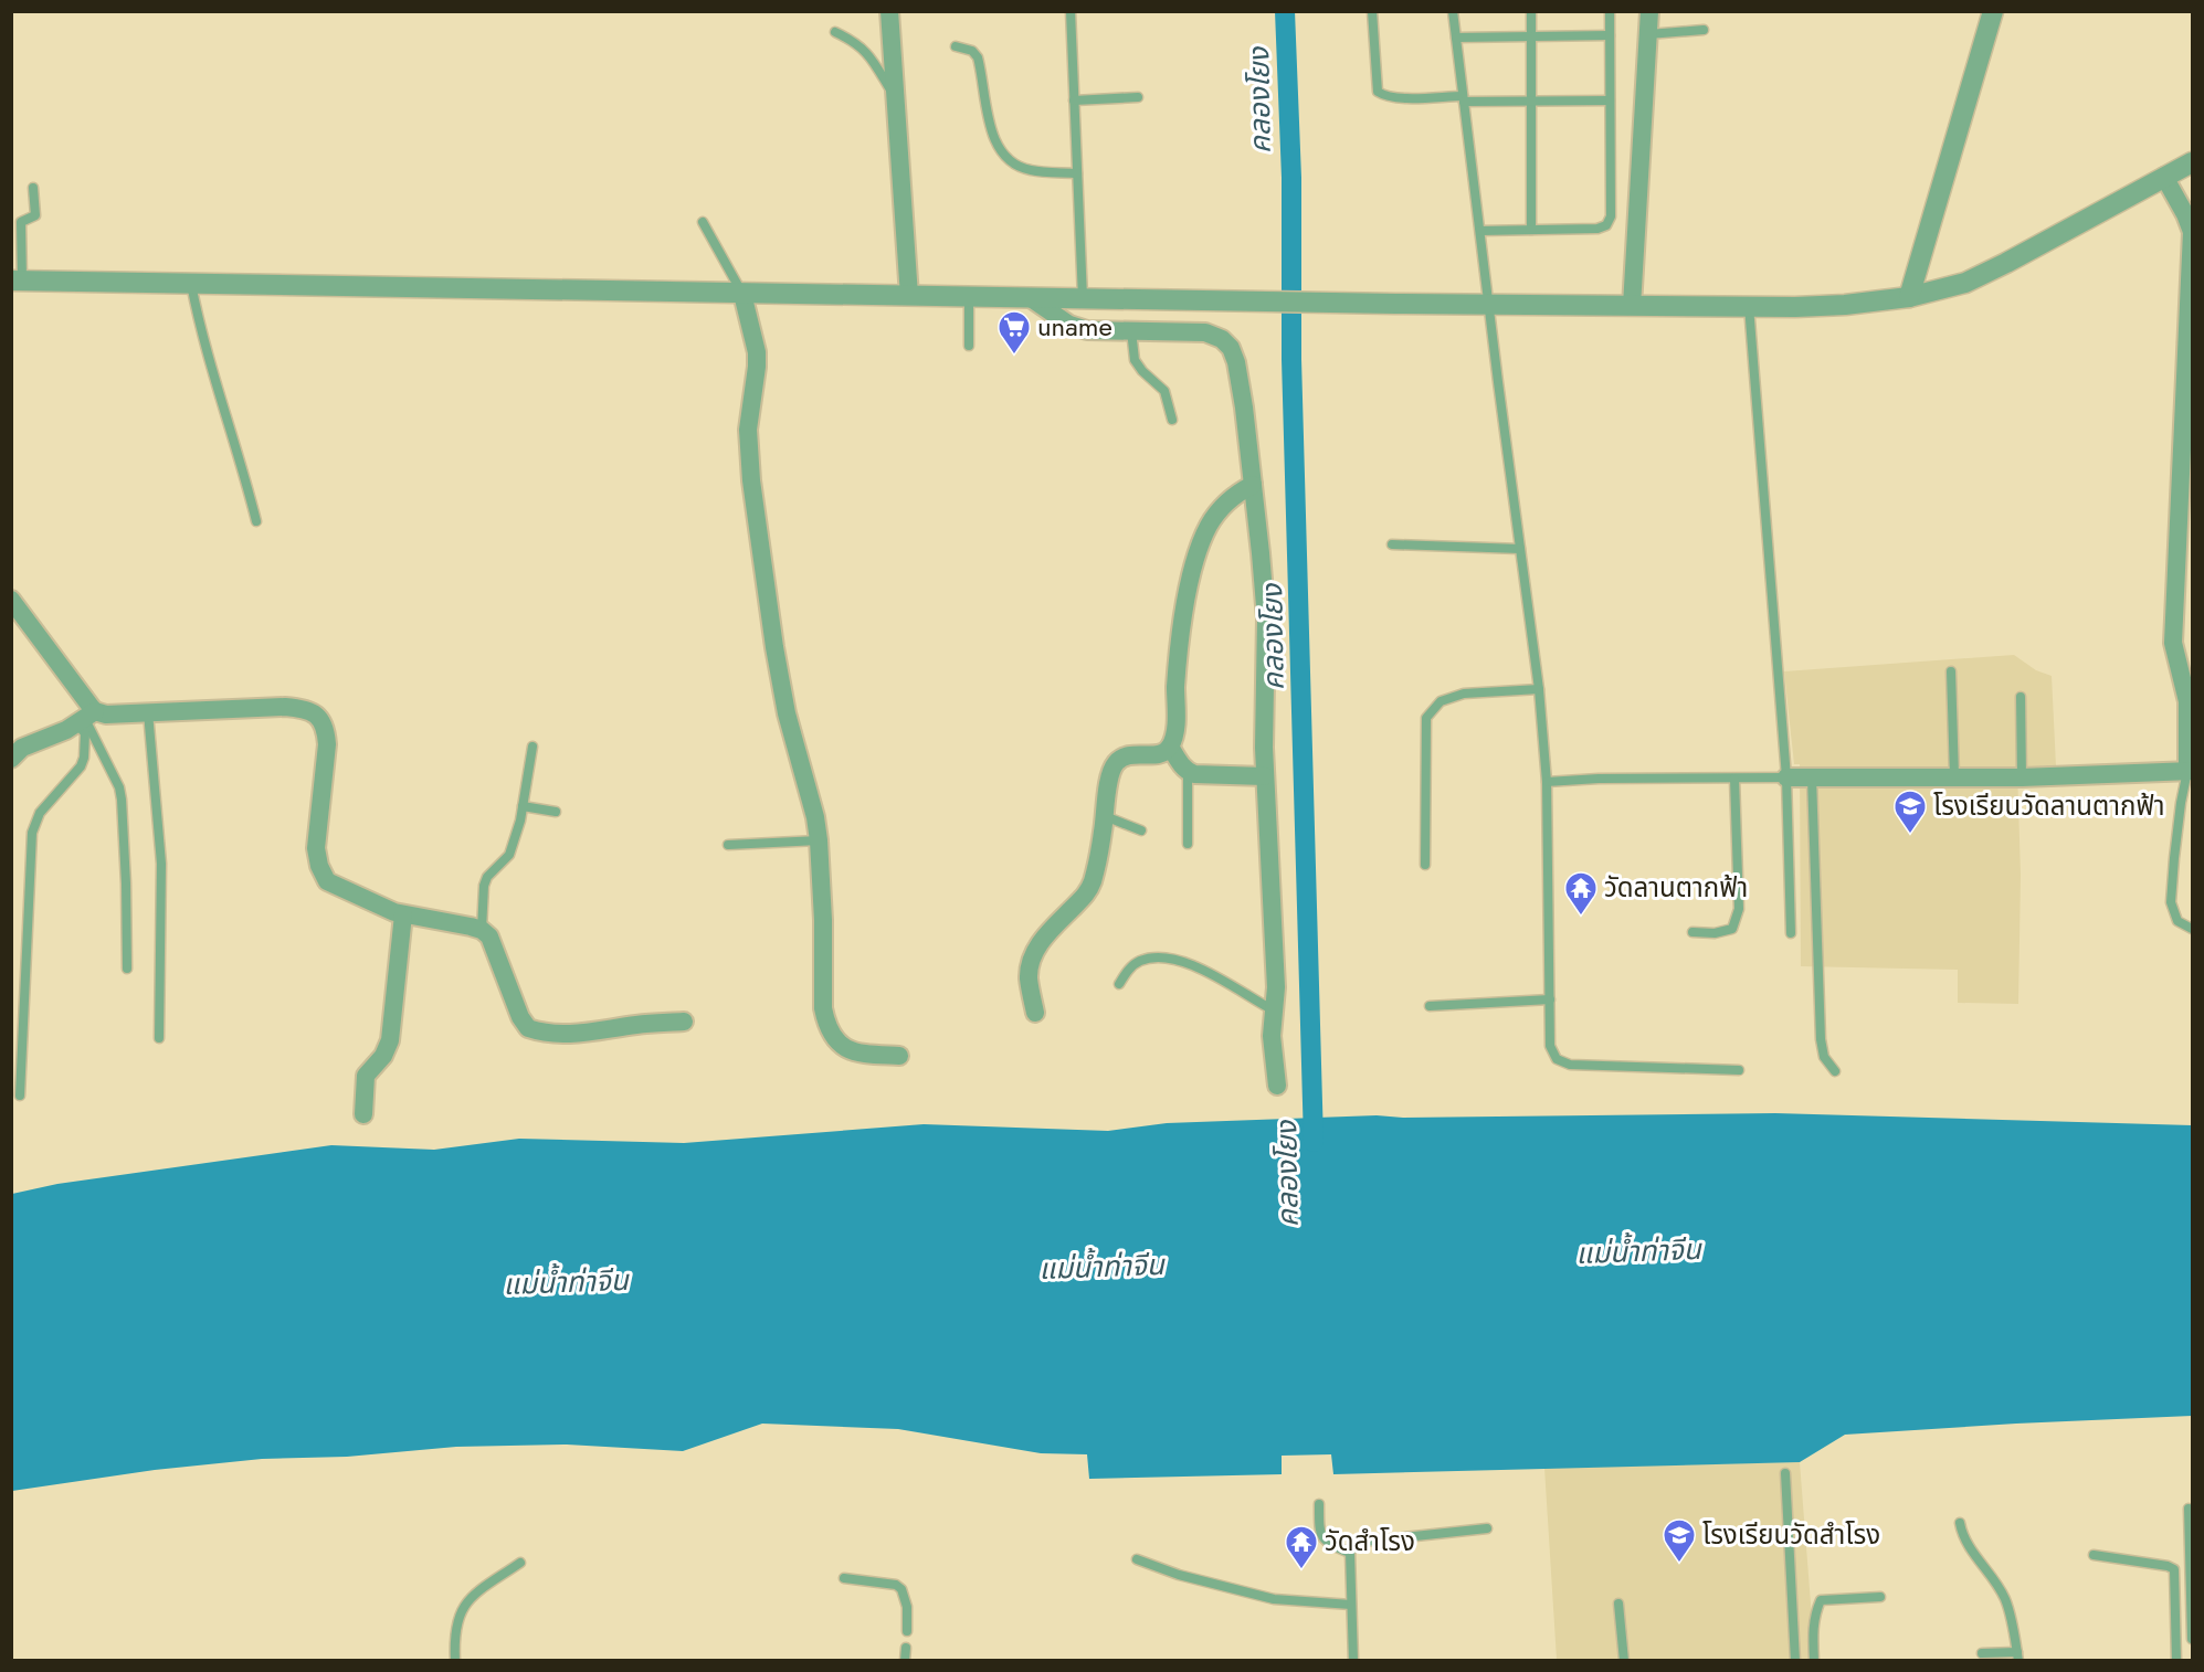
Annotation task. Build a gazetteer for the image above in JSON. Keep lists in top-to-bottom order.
{
  "water": ["คลองโยง", "แม่น้ำท่าจีน"],
  "places": {
    "supermarket": ["uname"],
    "school or university": ["โรงเรียนวัดลานตากฟ้า", "โรงเรียนวัดสำโรง"],
    "temple": ["วัดลานตากฟ้า", "วัดสำโรง"]
  }
}
